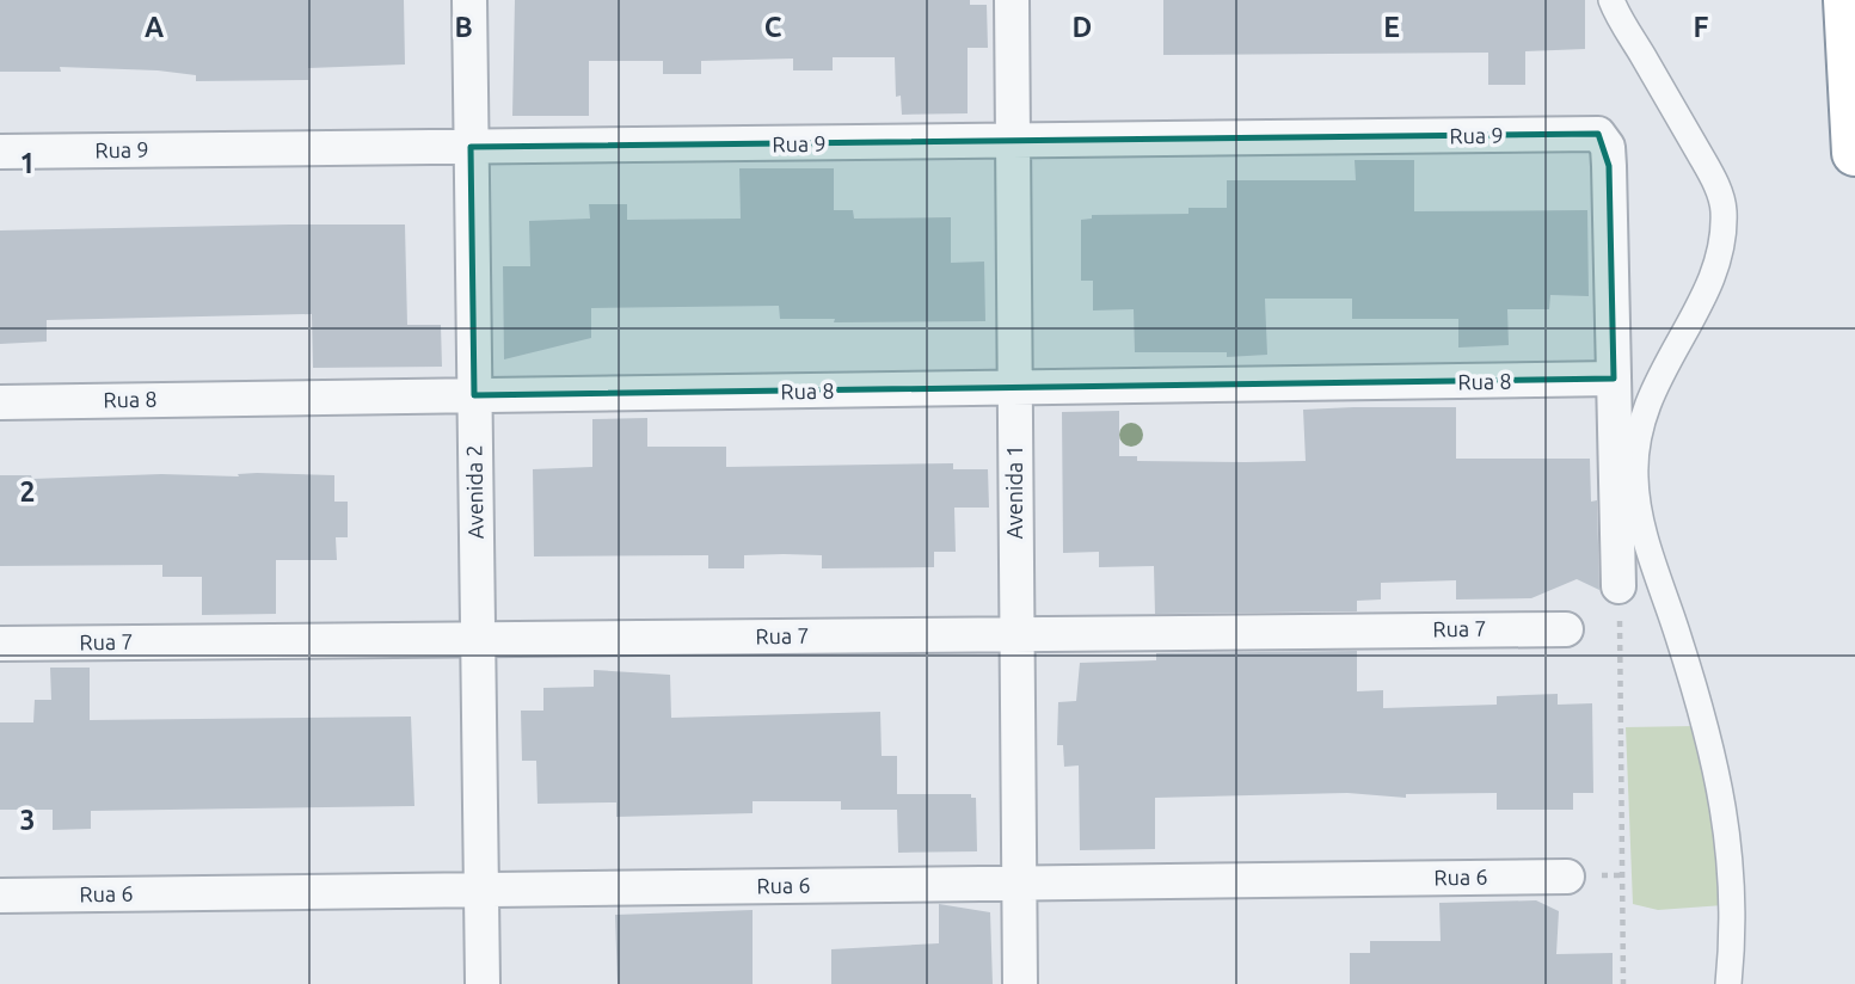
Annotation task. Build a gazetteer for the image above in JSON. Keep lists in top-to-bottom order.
{
  "streets": {
    "street": [
      "Rua 9",
      "Rua 8",
      "Avenida 2",
      "Avenida 1",
      "Rua 7",
      "Rua 6"
    ]
  },
  "crossings": [
    ["Rua 9", "Rua 8"],
    ["Rua 9", "Avenida 2"],
    ["Rua 9", "Avenida 1"],
    ["Rua 8", "Avenida 2"],
    ["Rua 8", "Avenida 1"],
    ["Avenida 2", "Rua 7"],
    ["Avenida 2", "Rua 6"],
    ["Avenida 1", "Rua 7"],
    ["Avenida 1", "Rua 6"]
  ],
  "grid": {
    "columns": [
      "A",
      "B",
      "C",
      "D",
      "E",
      "F"
    ],
    "rows": ["1", "2", "3"]
  }
}
